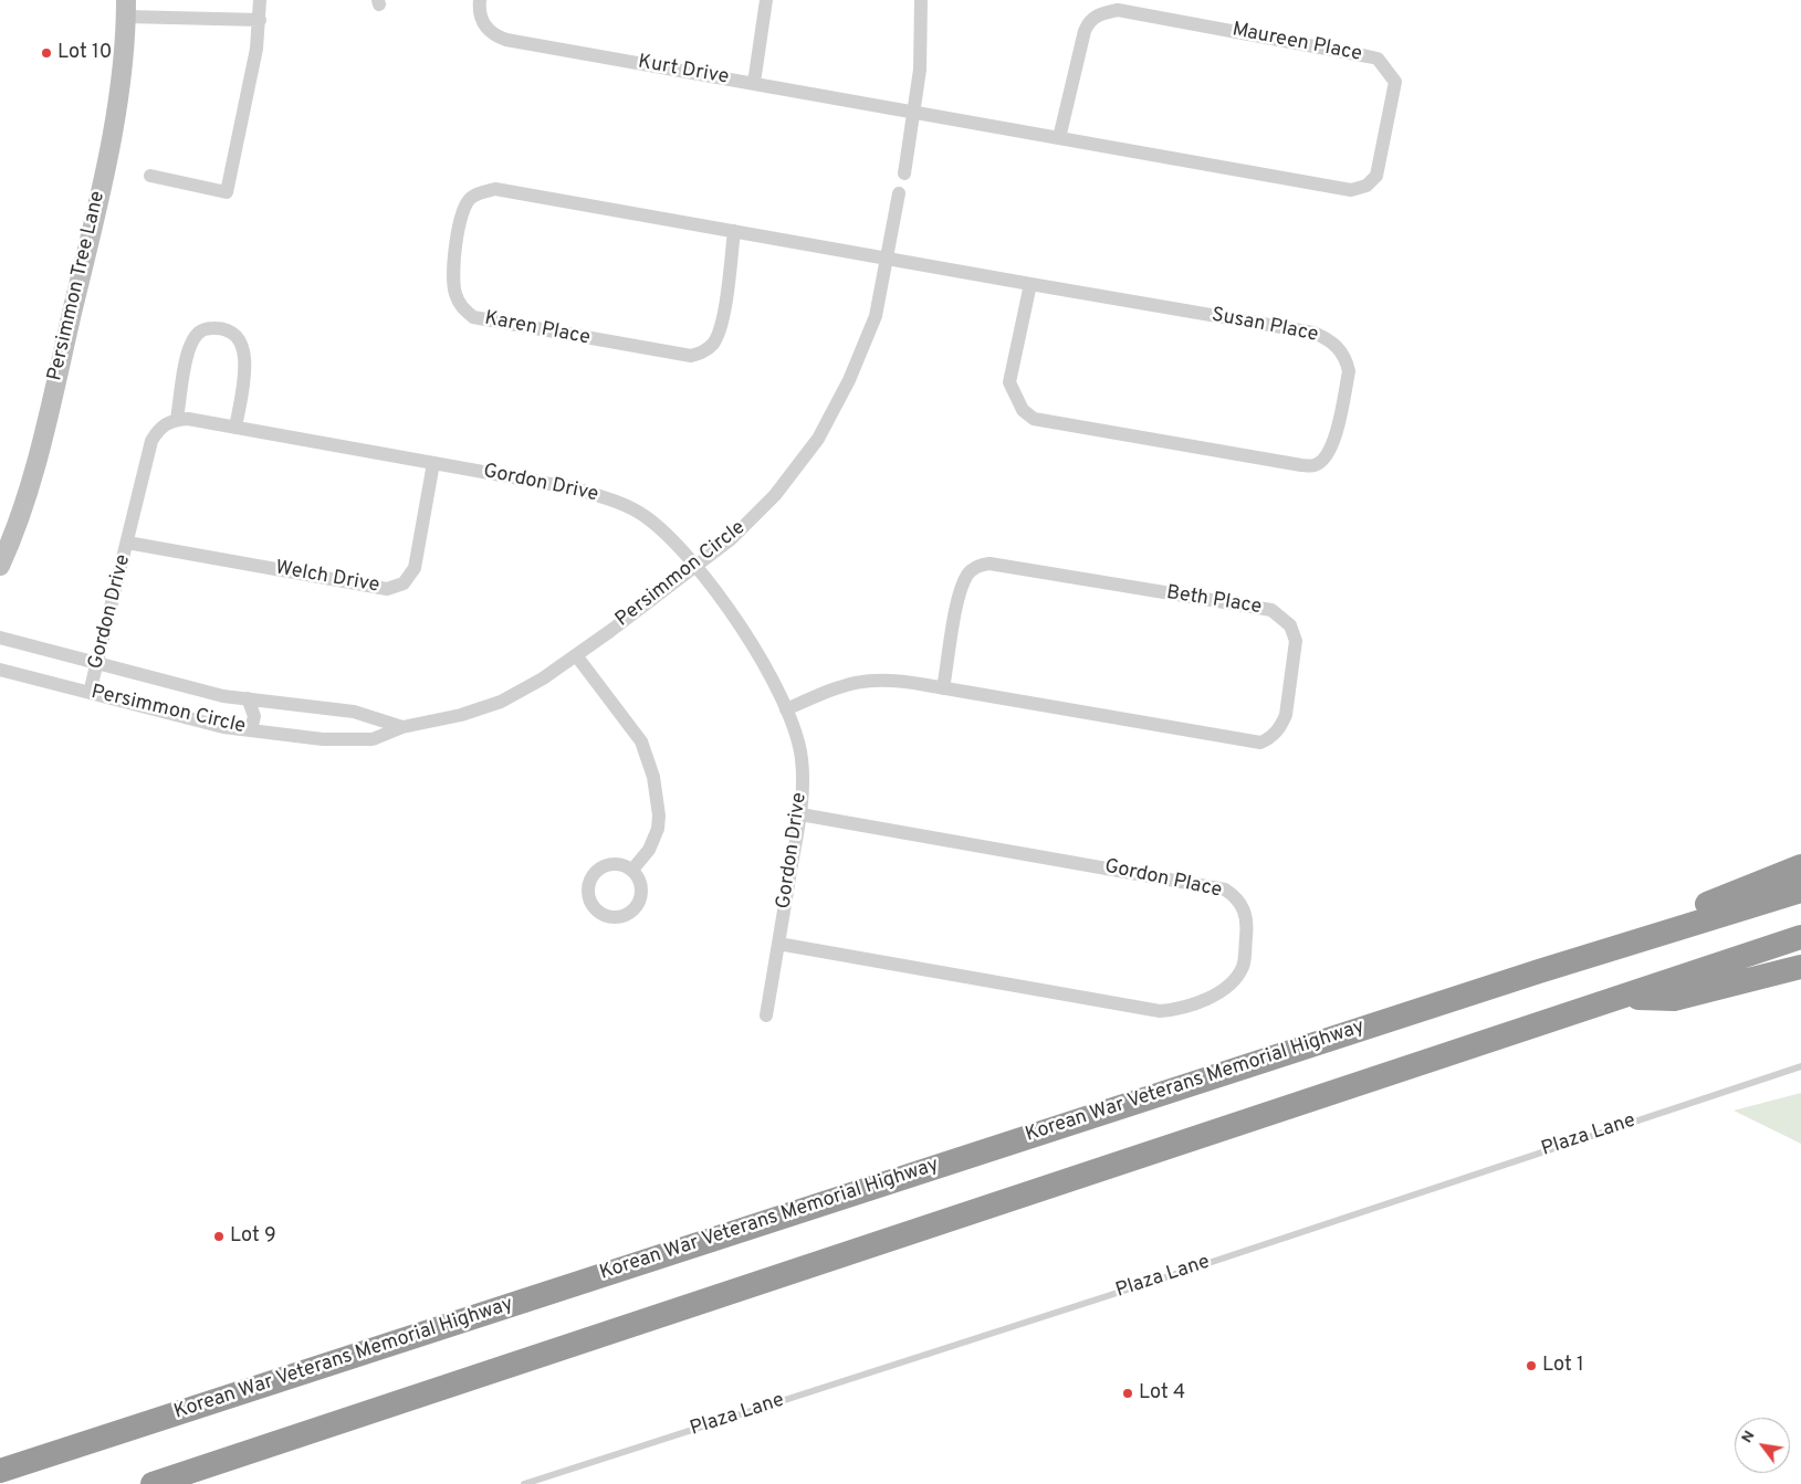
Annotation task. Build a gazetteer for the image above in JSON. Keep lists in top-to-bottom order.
{
  "streets": {
    "highway": ["Korean War Veterans Memorial Highway"],
    "street": [
      "Maureen Place",
      "Kurt Drive",
      "Persimmon Tree Lane",
      "Susan Place",
      "Karen Place",
      "Gordon Drive",
      "Persimmon Circle",
      "Welch Drive",
      "Beth Place",
      "Gordon Place"
    ],
    "lane": ["Plaza Lane"]
  },
  "crossings": [
    ["Maureen Place", "Kurt Drive"],
    ["Susan Place", "Karen Place"],
    ["Karen Place", "Persimmon Circle"],
    ["Gordon Drive", "Persimmon Circle"],
    ["Gordon Drive", "Welch Drive"],
    ["Gordon Drive", "Beth Place"],
    ["Gordon Drive", "Gordon Place"]
  ],
  "places": [
    "Lot 10",
    "Lot 9",
    "Lot 1",
    "Lot 4"
  ],
  "north": "top left"
}
